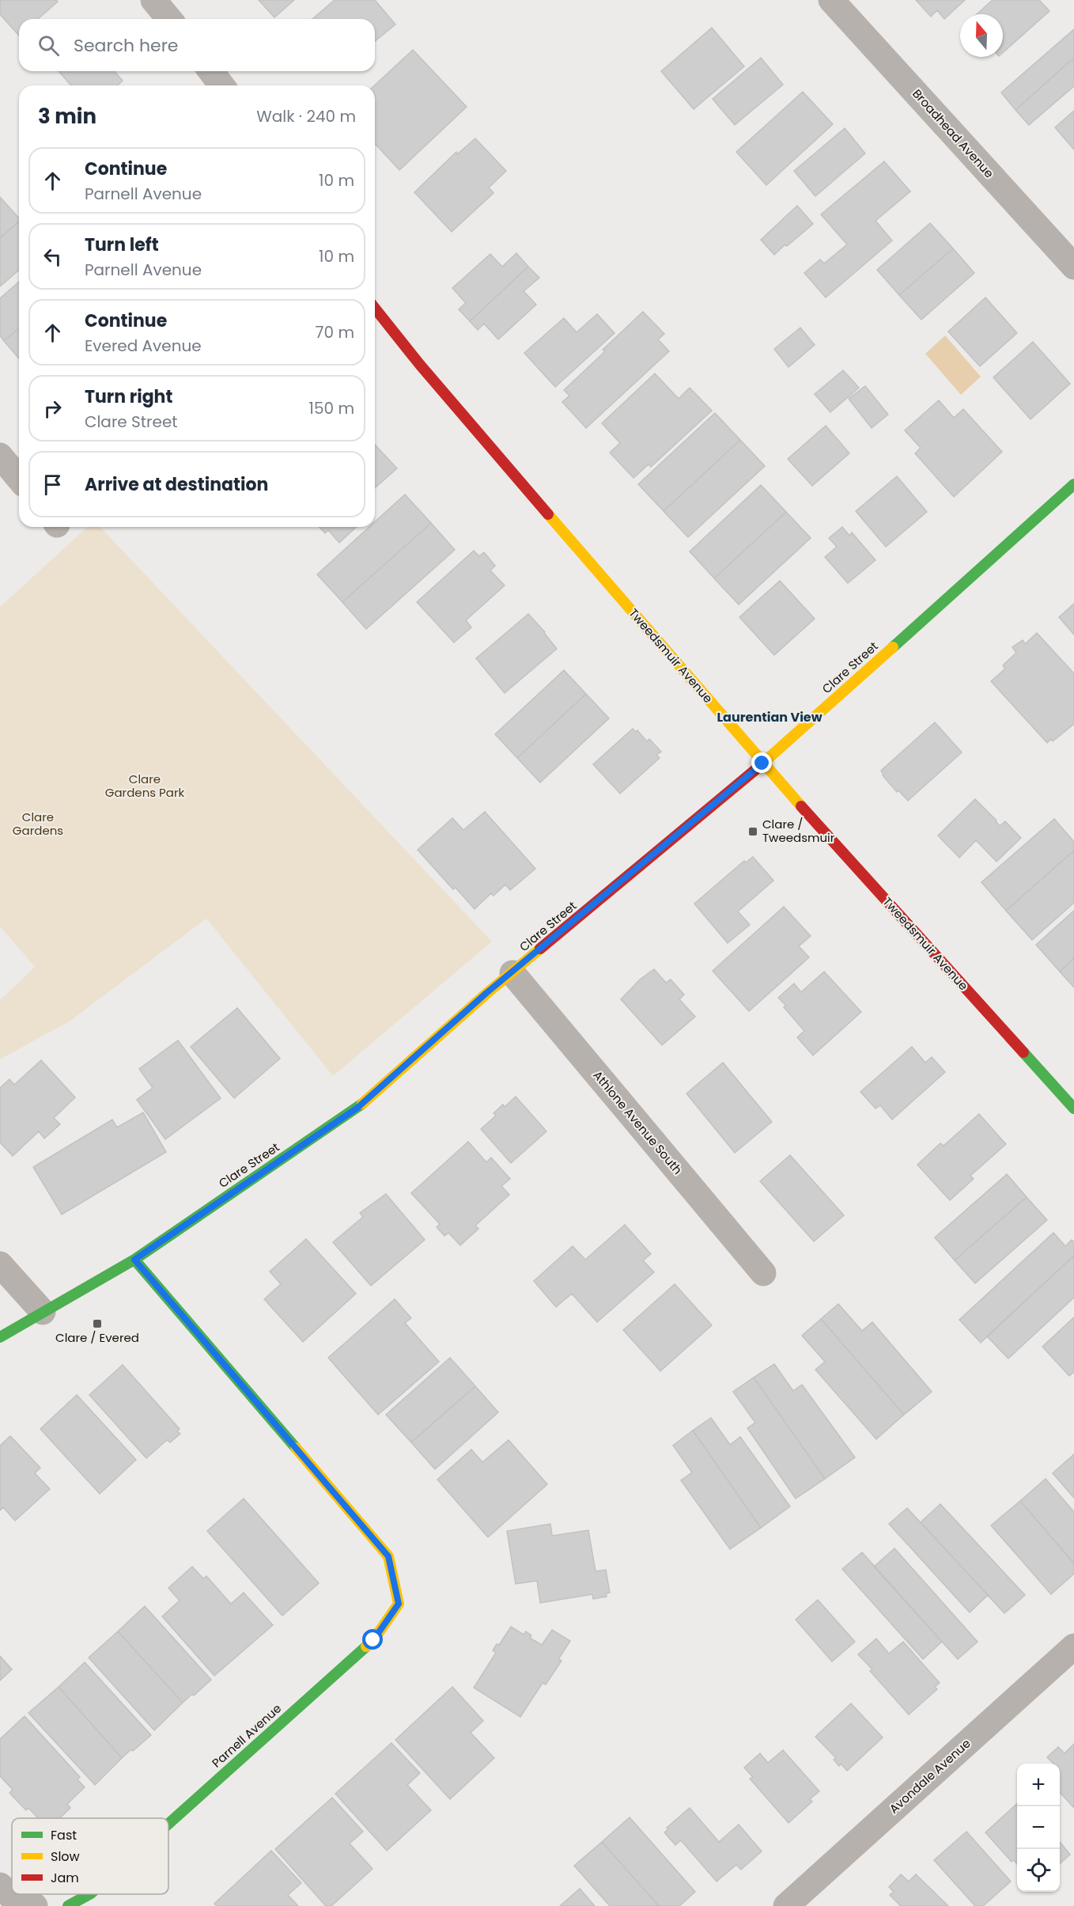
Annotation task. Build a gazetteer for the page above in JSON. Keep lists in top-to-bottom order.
{
  "streets": {
    "street": [
      "Broadhead Avenue",
      "Tweedsmuir Avenue",
      "Clare Street",
      "Athlone Avenue South",
      "Parnell Avenue",
      "Avondale Avenue"
    ]
  },
  "crossings": [
    ["Tweedsmuir Avenue", "Clare Street"],
    ["Clare Street", "Athlone Avenue South"],
    ["Clare Street", "Parnell Avenue"]
  ],
  "districts": ["Laurentian View"],
  "parks": ["Clare Gardens Park", "Clare Gardens"],
  "places": {
    "transit": ["Clare / Tweedsmuir", "Clare / Evered"]
  },
  "legend": ["Fast", "Slow", "Jam"],
  "north": "top",
  "page": {
    "search": "Search here",
    "heading": ["3 min", "Walk · 240 m"],
    "list": [
      ["Continue", "Parnell Avenue", "10 m"],
      ["Turn left", "Parnell Avenue", "10 m"],
      ["Continue", "Evered Avenue", "70 m"],
      ["Turn right", "Clare Street", "150 m"],
      "Arrive at destination"
    ],
    "map_buttons": ["+", "−"]
  }
}
